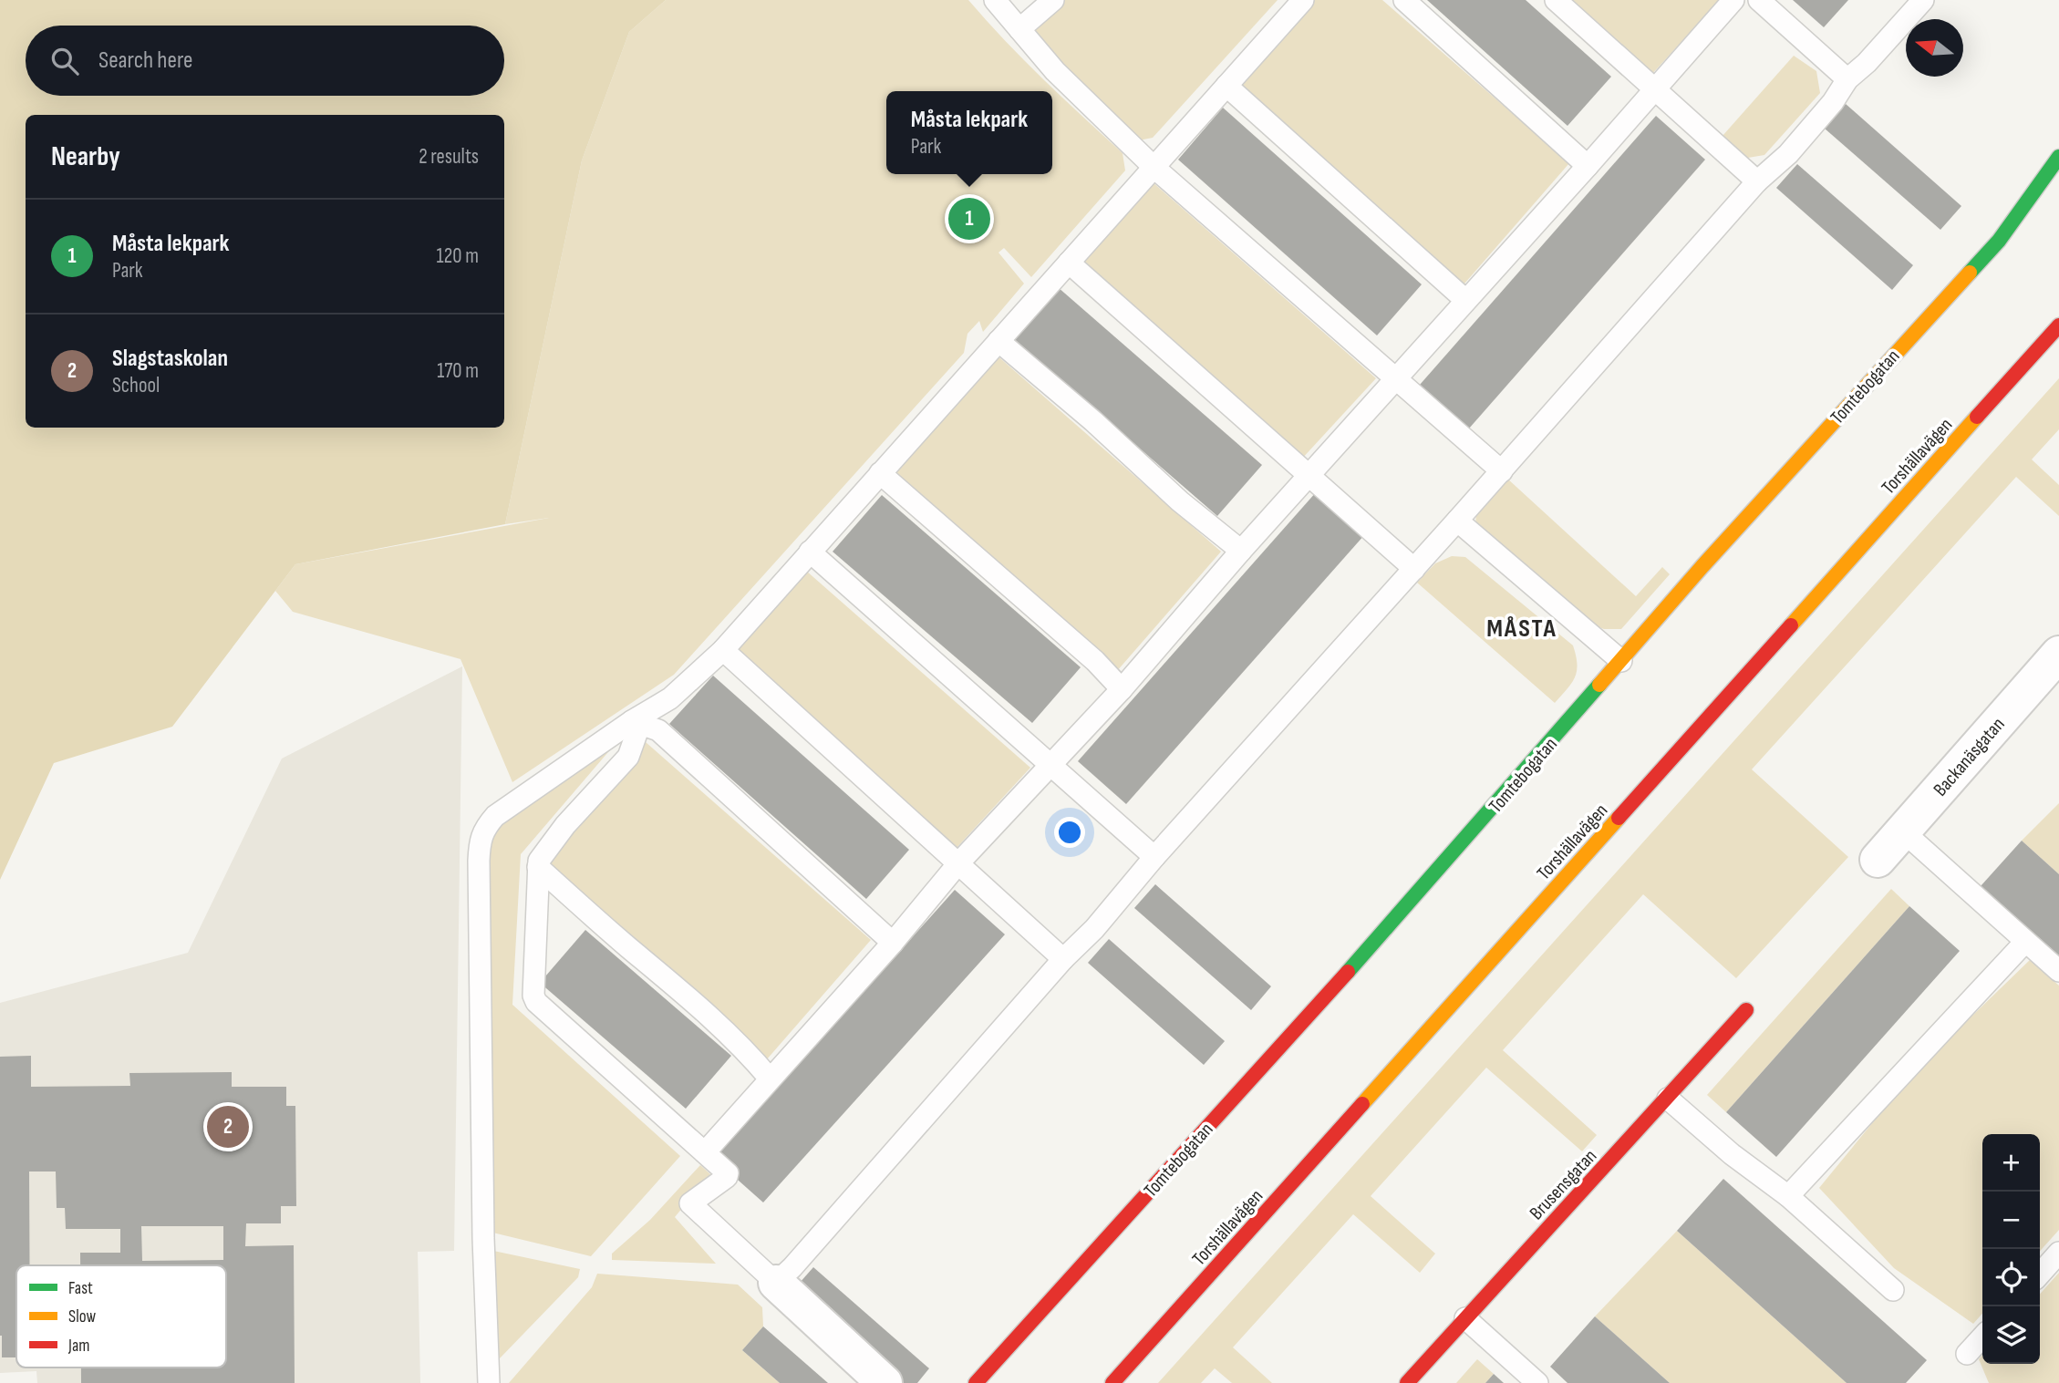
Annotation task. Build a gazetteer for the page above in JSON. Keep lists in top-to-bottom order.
{
  "streets": {
    "street": [
      "Tomtebogatan",
      "Torshällavägen",
      "Backanäsgatan",
      "Brusensgatan"
    ]
  },
  "districts": ["MÅSTA"],
  "legend": ["Fast", "Slow", "Jam"],
  "north": "left",
  "page": {
    "search": "Search here",
    "popup": ["Måsta lekpark", "Park"],
    "heading": ["Nearby", "2 results"],
    "pins": ["1", "2"],
    "list": [
      {
        "mark": "1",
        "name": "Måsta lekpark",
        "note": "Park",
        "value": "120 m"
      },
      {
        "mark": "2",
        "name": "Slagstaskolan",
        "note": "School",
        "value": "170 m"
      }
    ],
    "map_buttons": ["+", "−"]
  }
}
